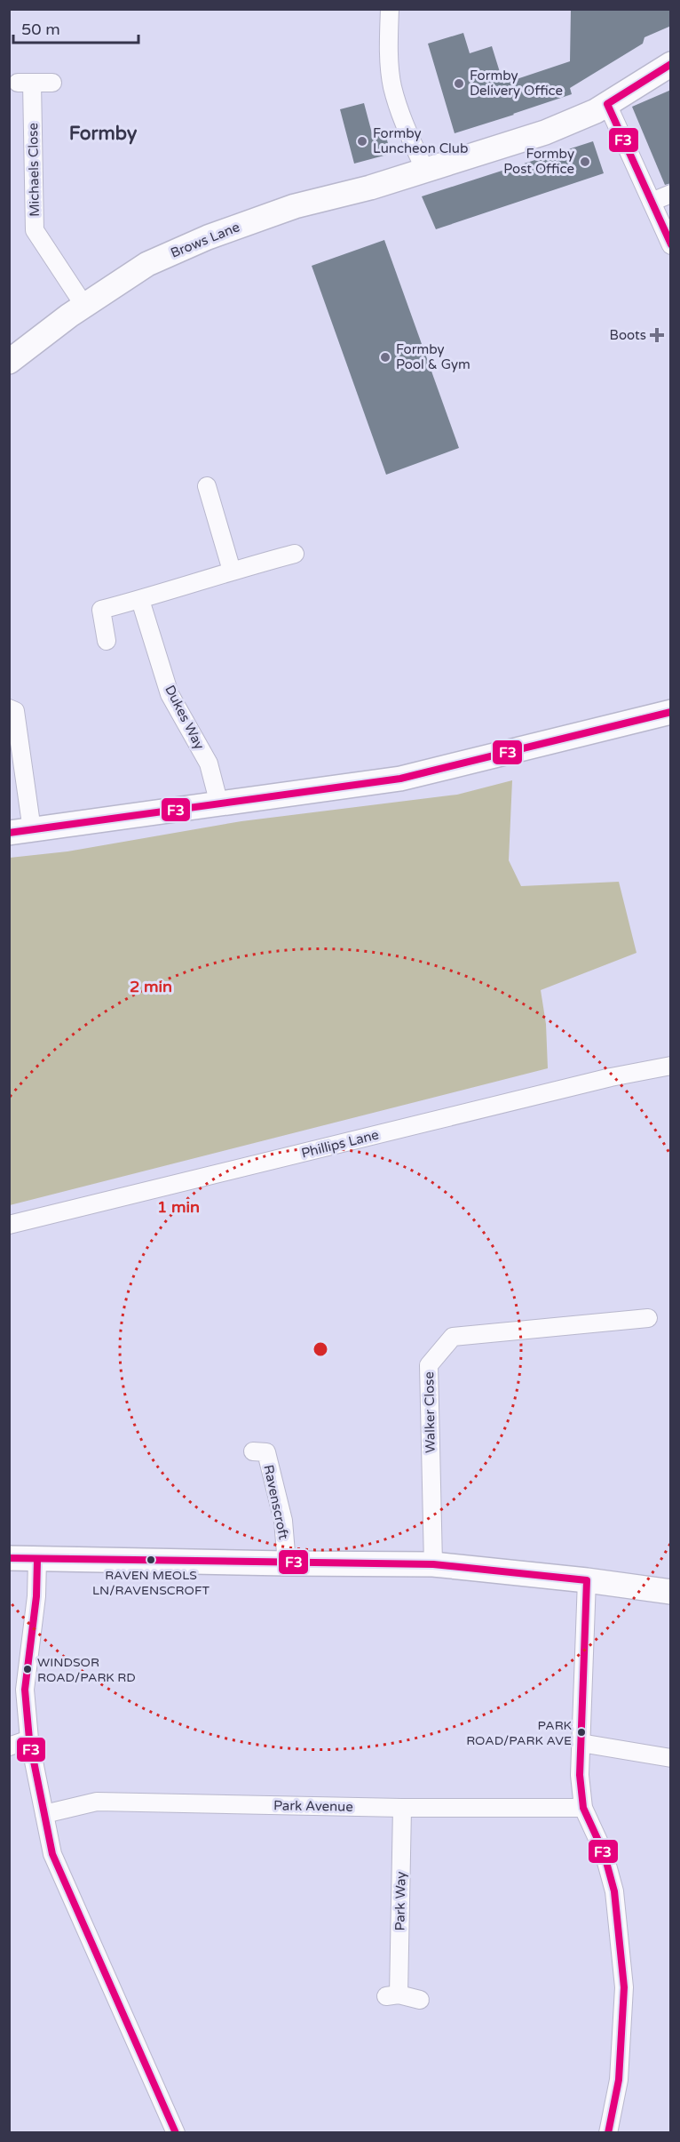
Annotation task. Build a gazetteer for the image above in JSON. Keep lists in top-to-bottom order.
{
  "streets": {
    "street": [
      "Michaels Close",
      "Brows Lane",
      "Dukes Way",
      "Phillips Lane",
      "Walker Close",
      "Ravenscroft",
      "Park Avenue",
      "Park Way"
    ]
  },
  "crossings": [
    ["Michaels Close", "Brows Lane"],
    ["Park Avenue", "Park Way"]
  ],
  "districts": ["Formby"],
  "places": {
    "other": [
      "Formby Delivery Office",
      "Formby Luncheon Club",
      "Formby Post Office",
      "Formby Pool & Gym",
      "RAVEN MEOLS LN/RAVENSCROFT",
      "WINDSOR ROAD/PARK RD",
      "PARK ROAD/PARK AVE"
    ],
    "health": ["Boots"]
  },
  "lines": ["transit line F3"],
  "scale_bar": "50 m",
  "rings": ["2 min", "1 min"]
}
